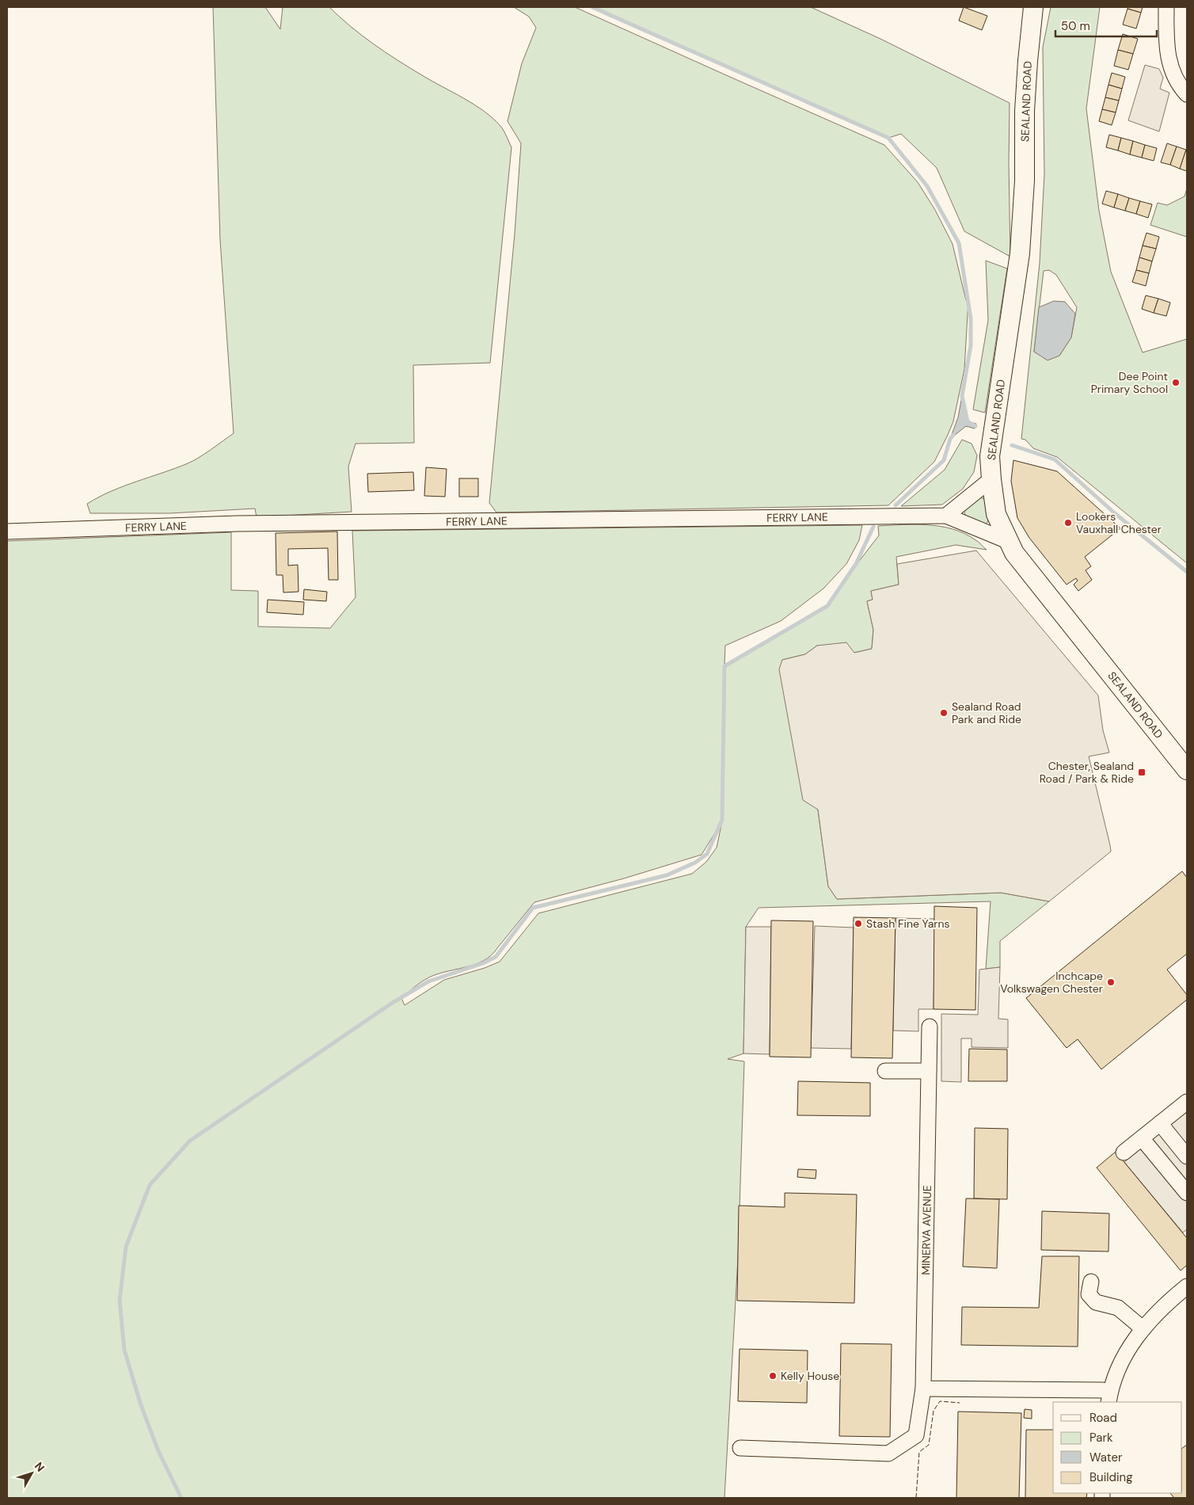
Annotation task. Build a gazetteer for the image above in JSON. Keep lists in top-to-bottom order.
{
  "streets": {
    "main road": ["SEALAND ROAD"],
    "street": ["FERRY LANE", "MINERVA AVENUE"]
  },
  "crossings": [
    ["SEALAND ROAD", "FERRY LANE"]
  ],
  "places": {
    "other": [
      "Dee Point Primary School",
      "Lookers Vauxhall Chester",
      "Sealand Road Park and Ride",
      "Stash Fine Yarns",
      "Inchcape Volkswagen Chester",
      "Kelly House"
    ],
    "transit": ["Chester, Sealand Road / Park & Ride"]
  },
  "legend": [
    "Road",
    "Park",
    "Water",
    "Building"
  ],
  "scale_bar": "50 m",
  "north": "top right"
}
